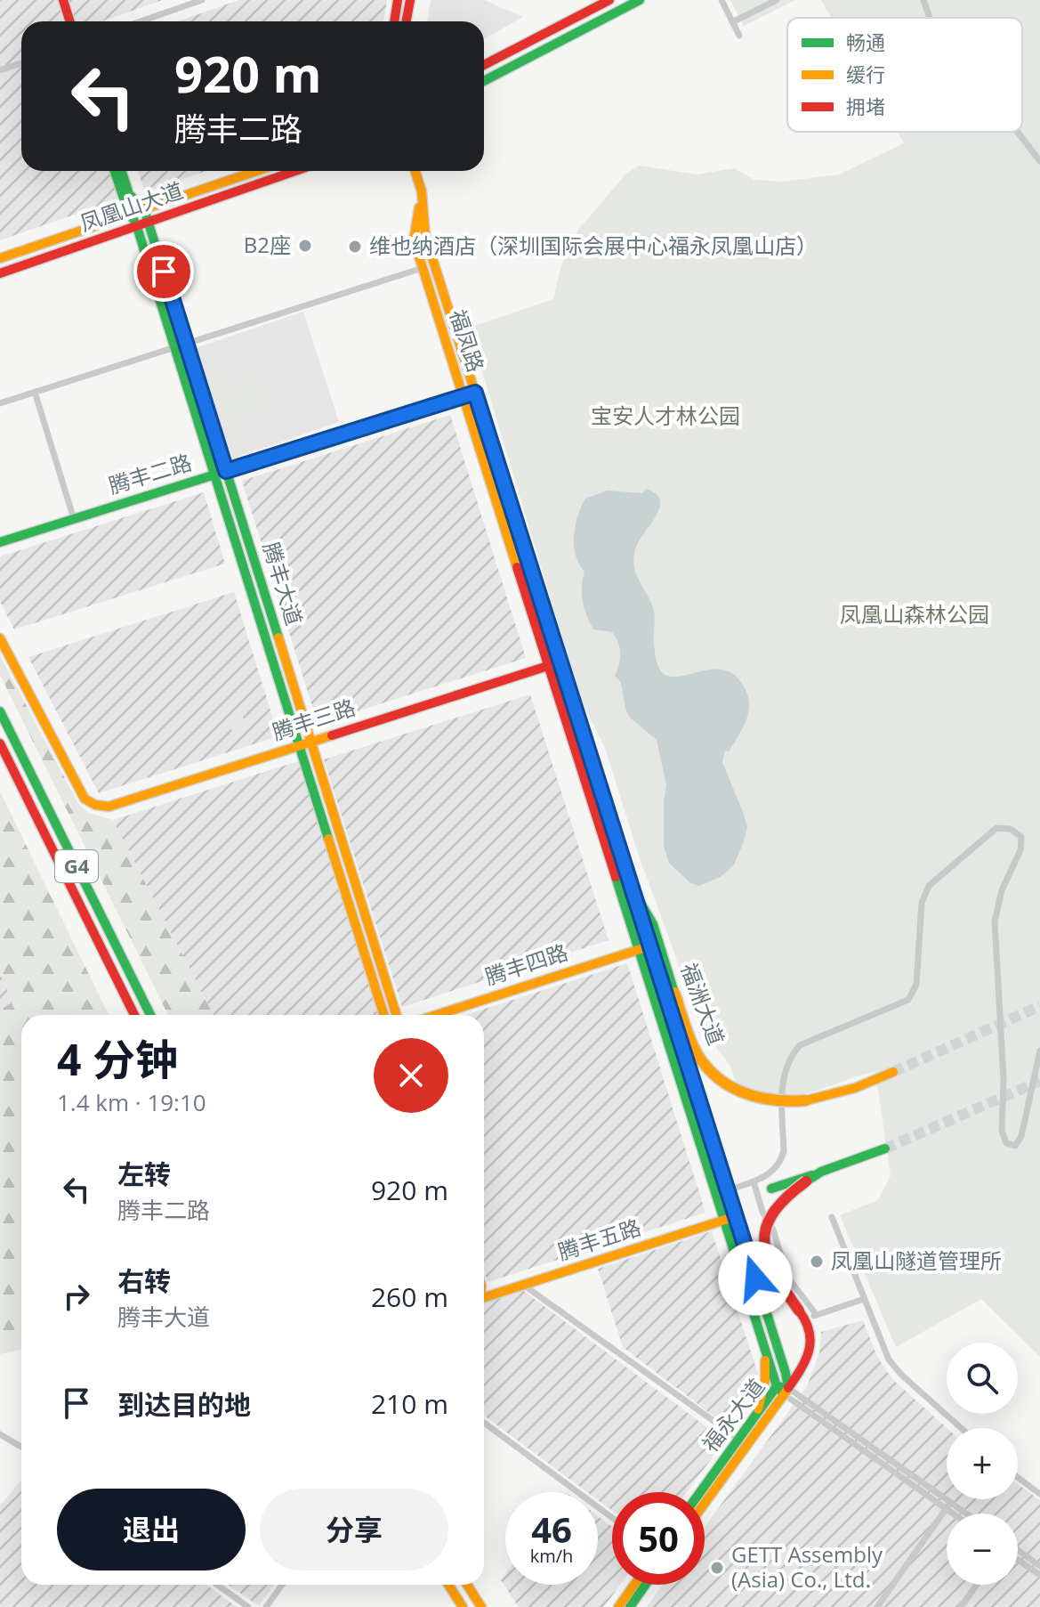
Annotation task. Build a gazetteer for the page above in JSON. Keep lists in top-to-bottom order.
{
  "streets": {
    "main road": [
      "凤凰山大道",
      "福凤路",
      "腾丰二路",
      "腾丰大道",
      "腾丰三路",
      "G4",
      "腾丰四路",
      "福洲大道",
      "腾丰五路",
      "福永大道"
    ]
  },
  "crossings": [
    ["凤凰山大道", "腾丰大道"],
    ["福凤路", "腾丰二路"],
    ["福凤路", "腾丰三路"],
    ["福凤路", "腾丰四路"],
    ["福凤路", "福洲大道"],
    ["福凤路", "腾丰五路"],
    ["福凤路", "福永大道"],
    ["腾丰二路", "腾丰大道"],
    ["腾丰大道", "腾丰三路"]
  ],
  "parks": ["宝安人才林公园", "凤凰山森林公园"],
  "places": [
    "B2座",
    "维也纳酒店（深圳国际会展中心福永凤凰山店）",
    "凤凰山隧道管理所",
    "GETT Assembly (Asia) Co., Ltd."
  ],
  "legend": ["畅通", "缓行", "拥堵"],
  "page": {
    "turn": ["920 m", "腾丰二路"],
    "heading": ["4 分钟", "1.4 km · 19:10"],
    "list": [
      {
        "name": "左转",
        "note": "腾丰二路",
        "value": "920 m"
      },
      {
        "name": "右转",
        "note": "腾丰大道",
        "value": "260 m"
      },
      {
        "name": "到达目的地",
        "value": "210 m"
      }
    ],
    "map_buttons": ["+", "−"],
    "buttons": ["退出", "分享"],
    "speed": "46 km/h",
    "limit": "50"
  }
}
